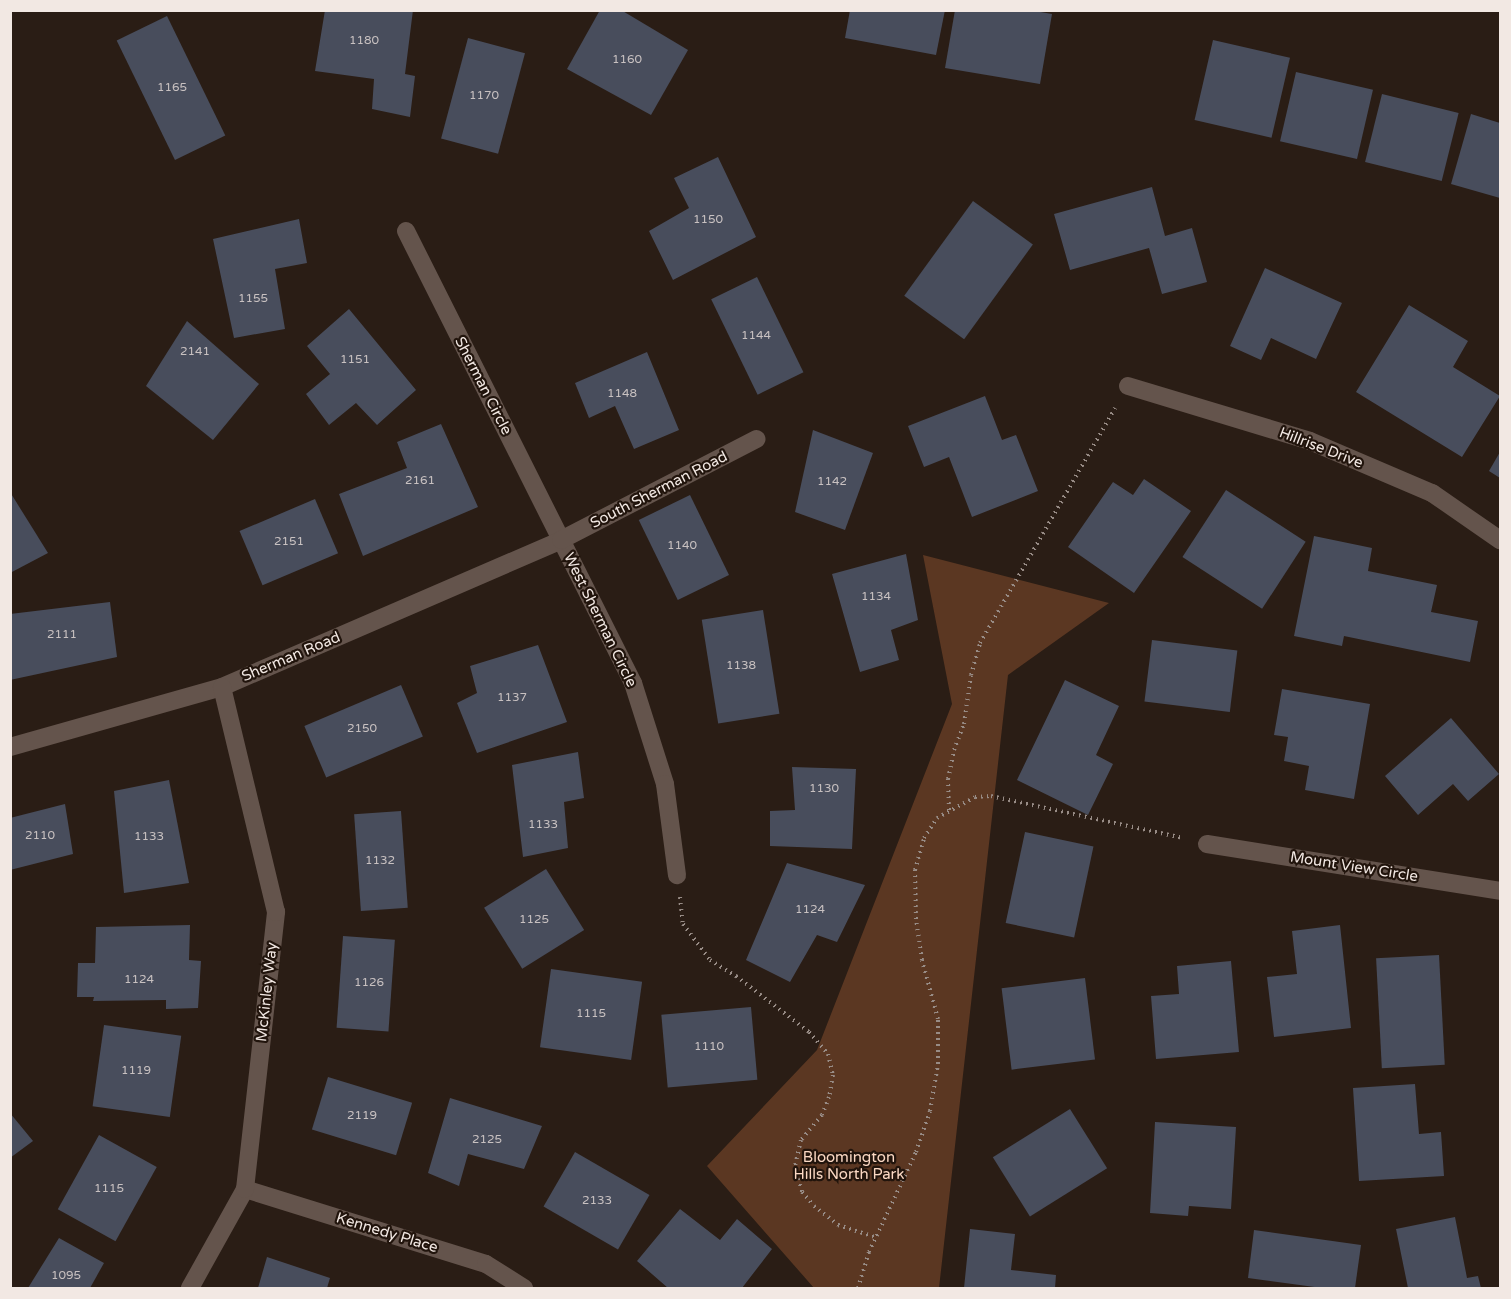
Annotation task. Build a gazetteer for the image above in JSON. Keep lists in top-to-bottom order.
{
  "streets": {
    "street": [
      "Sherman Circle",
      "Hillrise Drive",
      "South Sherman Road",
      "West Sherman Circle",
      "Sherman Road",
      "Mount View Circle",
      "McKinley Way",
      "Kennedy Place"
    ]
  },
  "crossings": [
    ["Sherman Circle", "South Sherman Road"],
    ["Sherman Circle", "West Sherman Circle"],
    ["Sherman Circle", "Sherman Road"],
    ["South Sherman Road", "West Sherman Circle"],
    ["South Sherman Road", "Sherman Road"],
    ["West Sherman Circle", "Sherman Road"],
    ["Sherman Road", "McKinley Way"],
    ["McKinley Way", "Kennedy Place"]
  ],
  "parks": ["Bloomington Hills North Park"],
  "house_numbers": [
    "1180",
    "1160",
    "1165",
    "1170",
    "1150",
    "1155",
    "1144",
    "2141",
    "1151",
    "1148",
    "2161",
    "1142",
    "2151",
    "1140",
    "1134",
    "2111",
    "1138",
    "1137",
    "2150",
    "1130",
    "1133",
    "2110",
    "1133",
    "1132",
    "1124",
    "1125",
    "1124",
    "1126",
    "1115",
    "1110",
    "1119",
    "2119",
    "2125",
    "1115",
    "2133",
    "1095"
  ]
}
